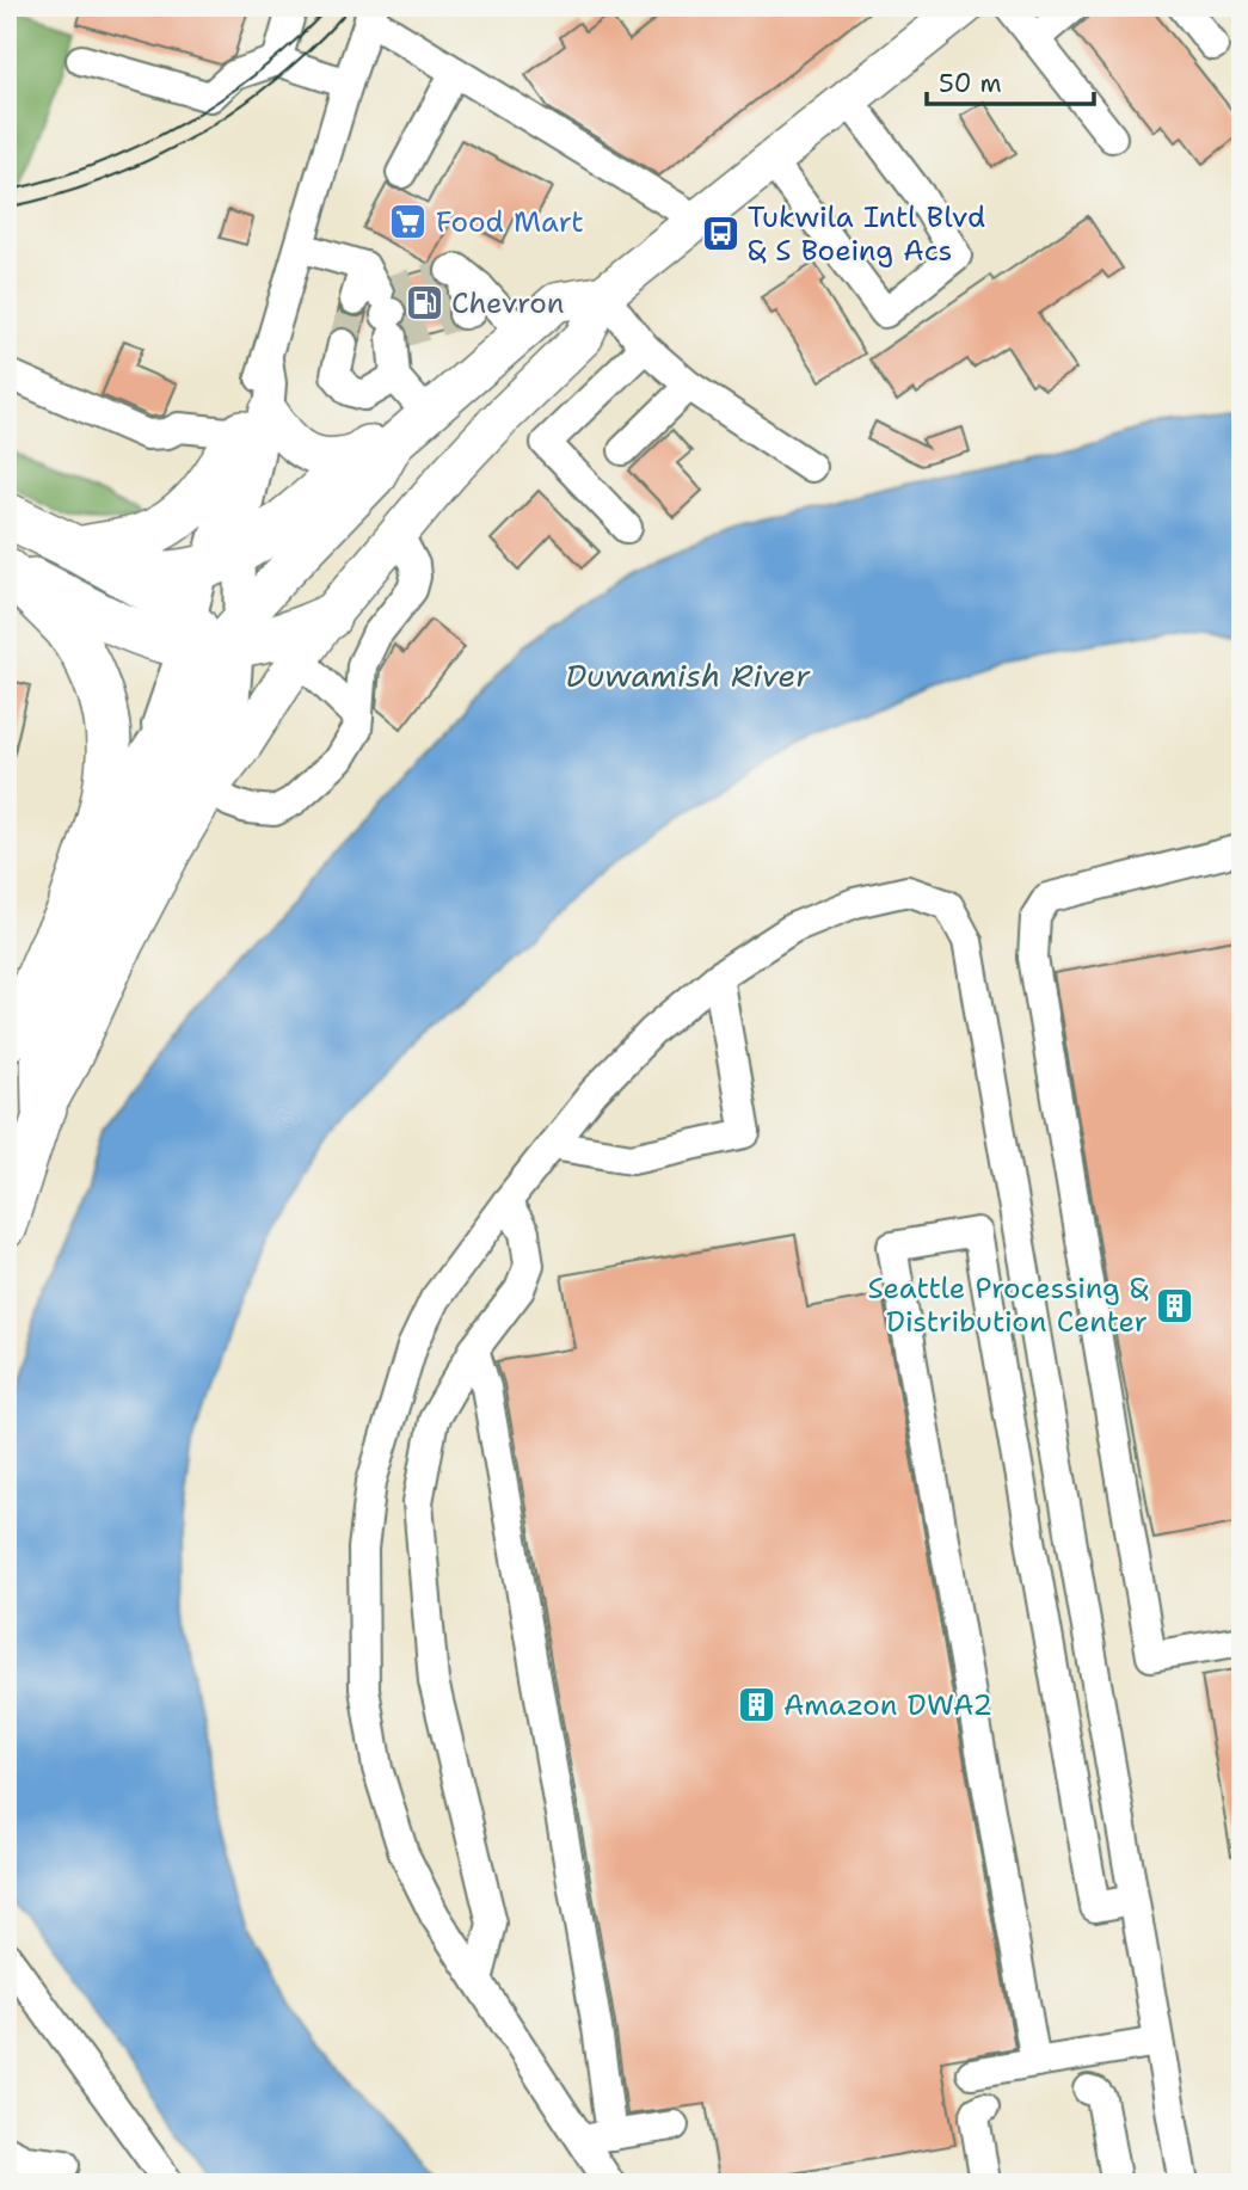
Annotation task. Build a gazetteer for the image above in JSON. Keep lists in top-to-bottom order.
{
  "water": ["Duwamish River"],
  "places": {
    "supermarket": ["Food Mart"],
    "bus stop": ["Tukwila Intl Blvd & S Boeing Acs"],
    "fuel station": ["Chevron"],
    "building": ["Seattle Processing & Distribution Center", "Amazon DWA2"]
  },
  "scale_bar": "50 m"
}
